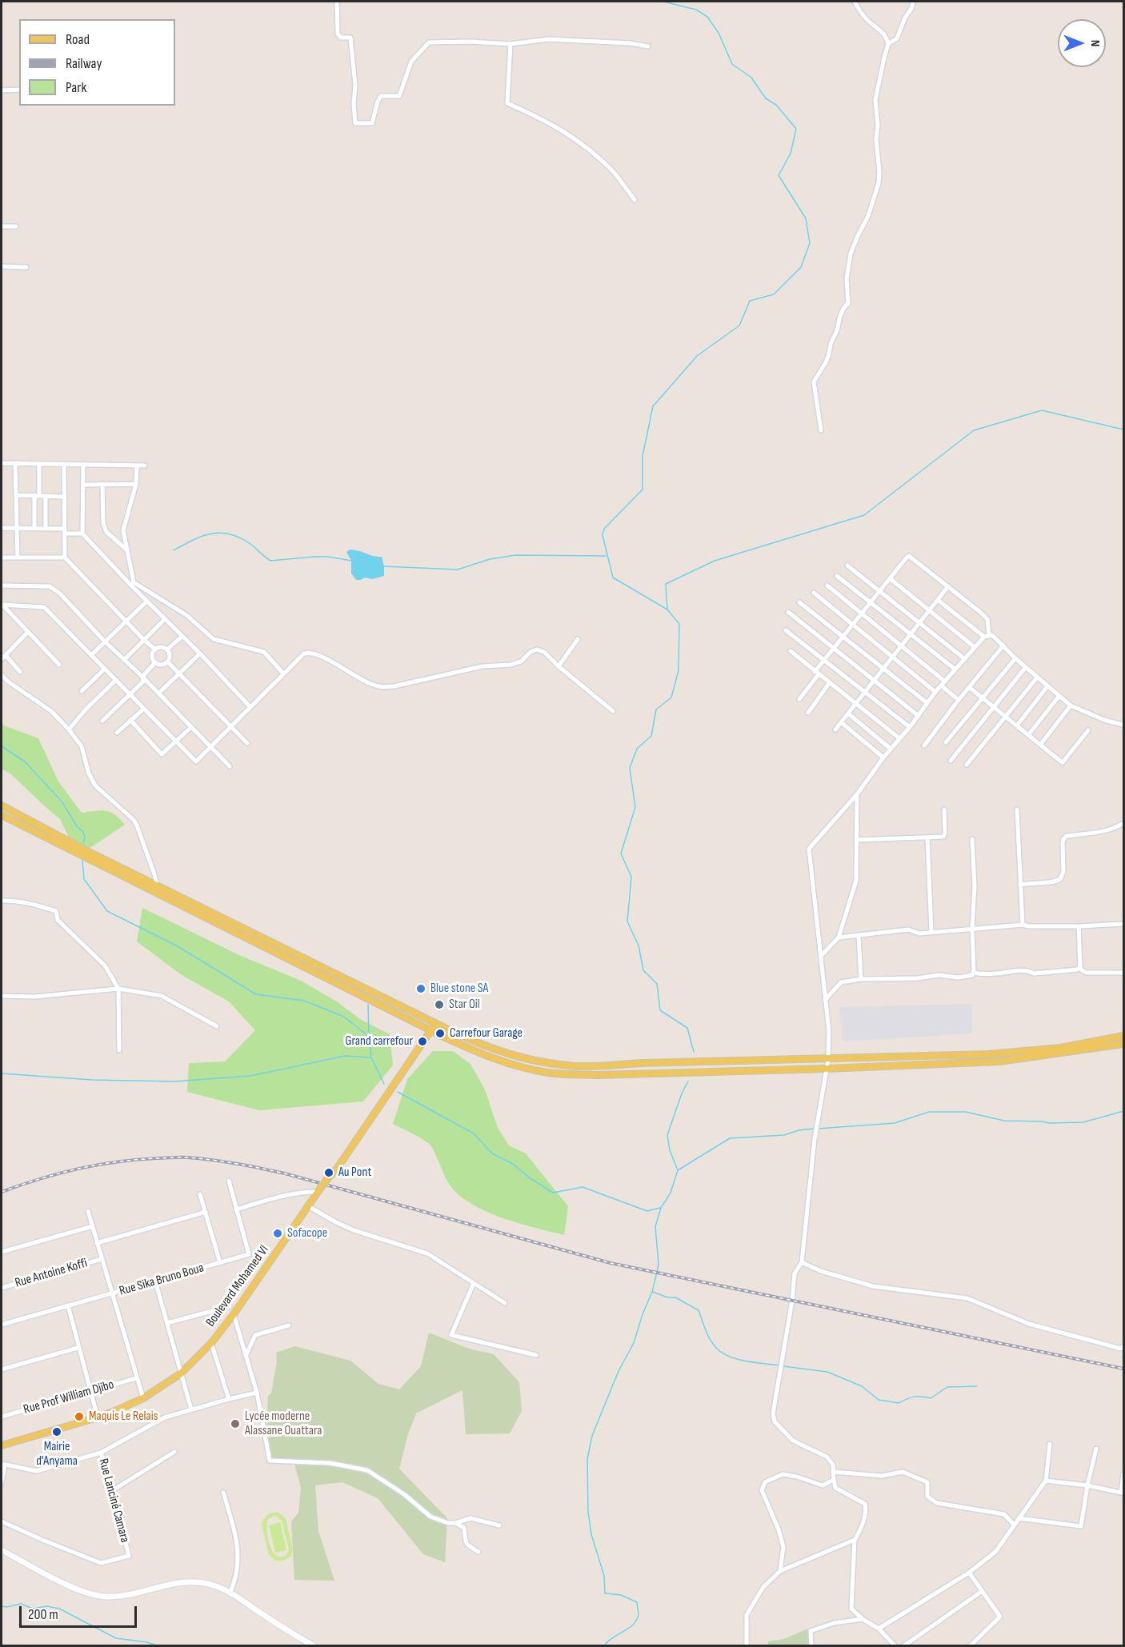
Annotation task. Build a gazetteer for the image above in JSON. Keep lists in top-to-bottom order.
{
  "streets": {
    "main road": ["Boulevard Mohamed VI"],
    "street": [
      "Rue Antoine Koffi",
      "Rue Sika Bruno Boua",
      "Rue Prof William Djibo",
      "Rue Lanciné Camara"
    ]
  },
  "places": [
    "Blue stone SA",
    "Star Oil",
    "Carrefour Garage",
    "Grand carrefour",
    "Au Pont",
    "Sofacope",
    "Maquis Le Relais",
    "Lycée moderne Alassane Ouattara",
    "Mairie d'Anyama"
  ],
  "legend": ["Road", "Railway", "Park"],
  "scale_bar": "200 m",
  "north": "right"
}
